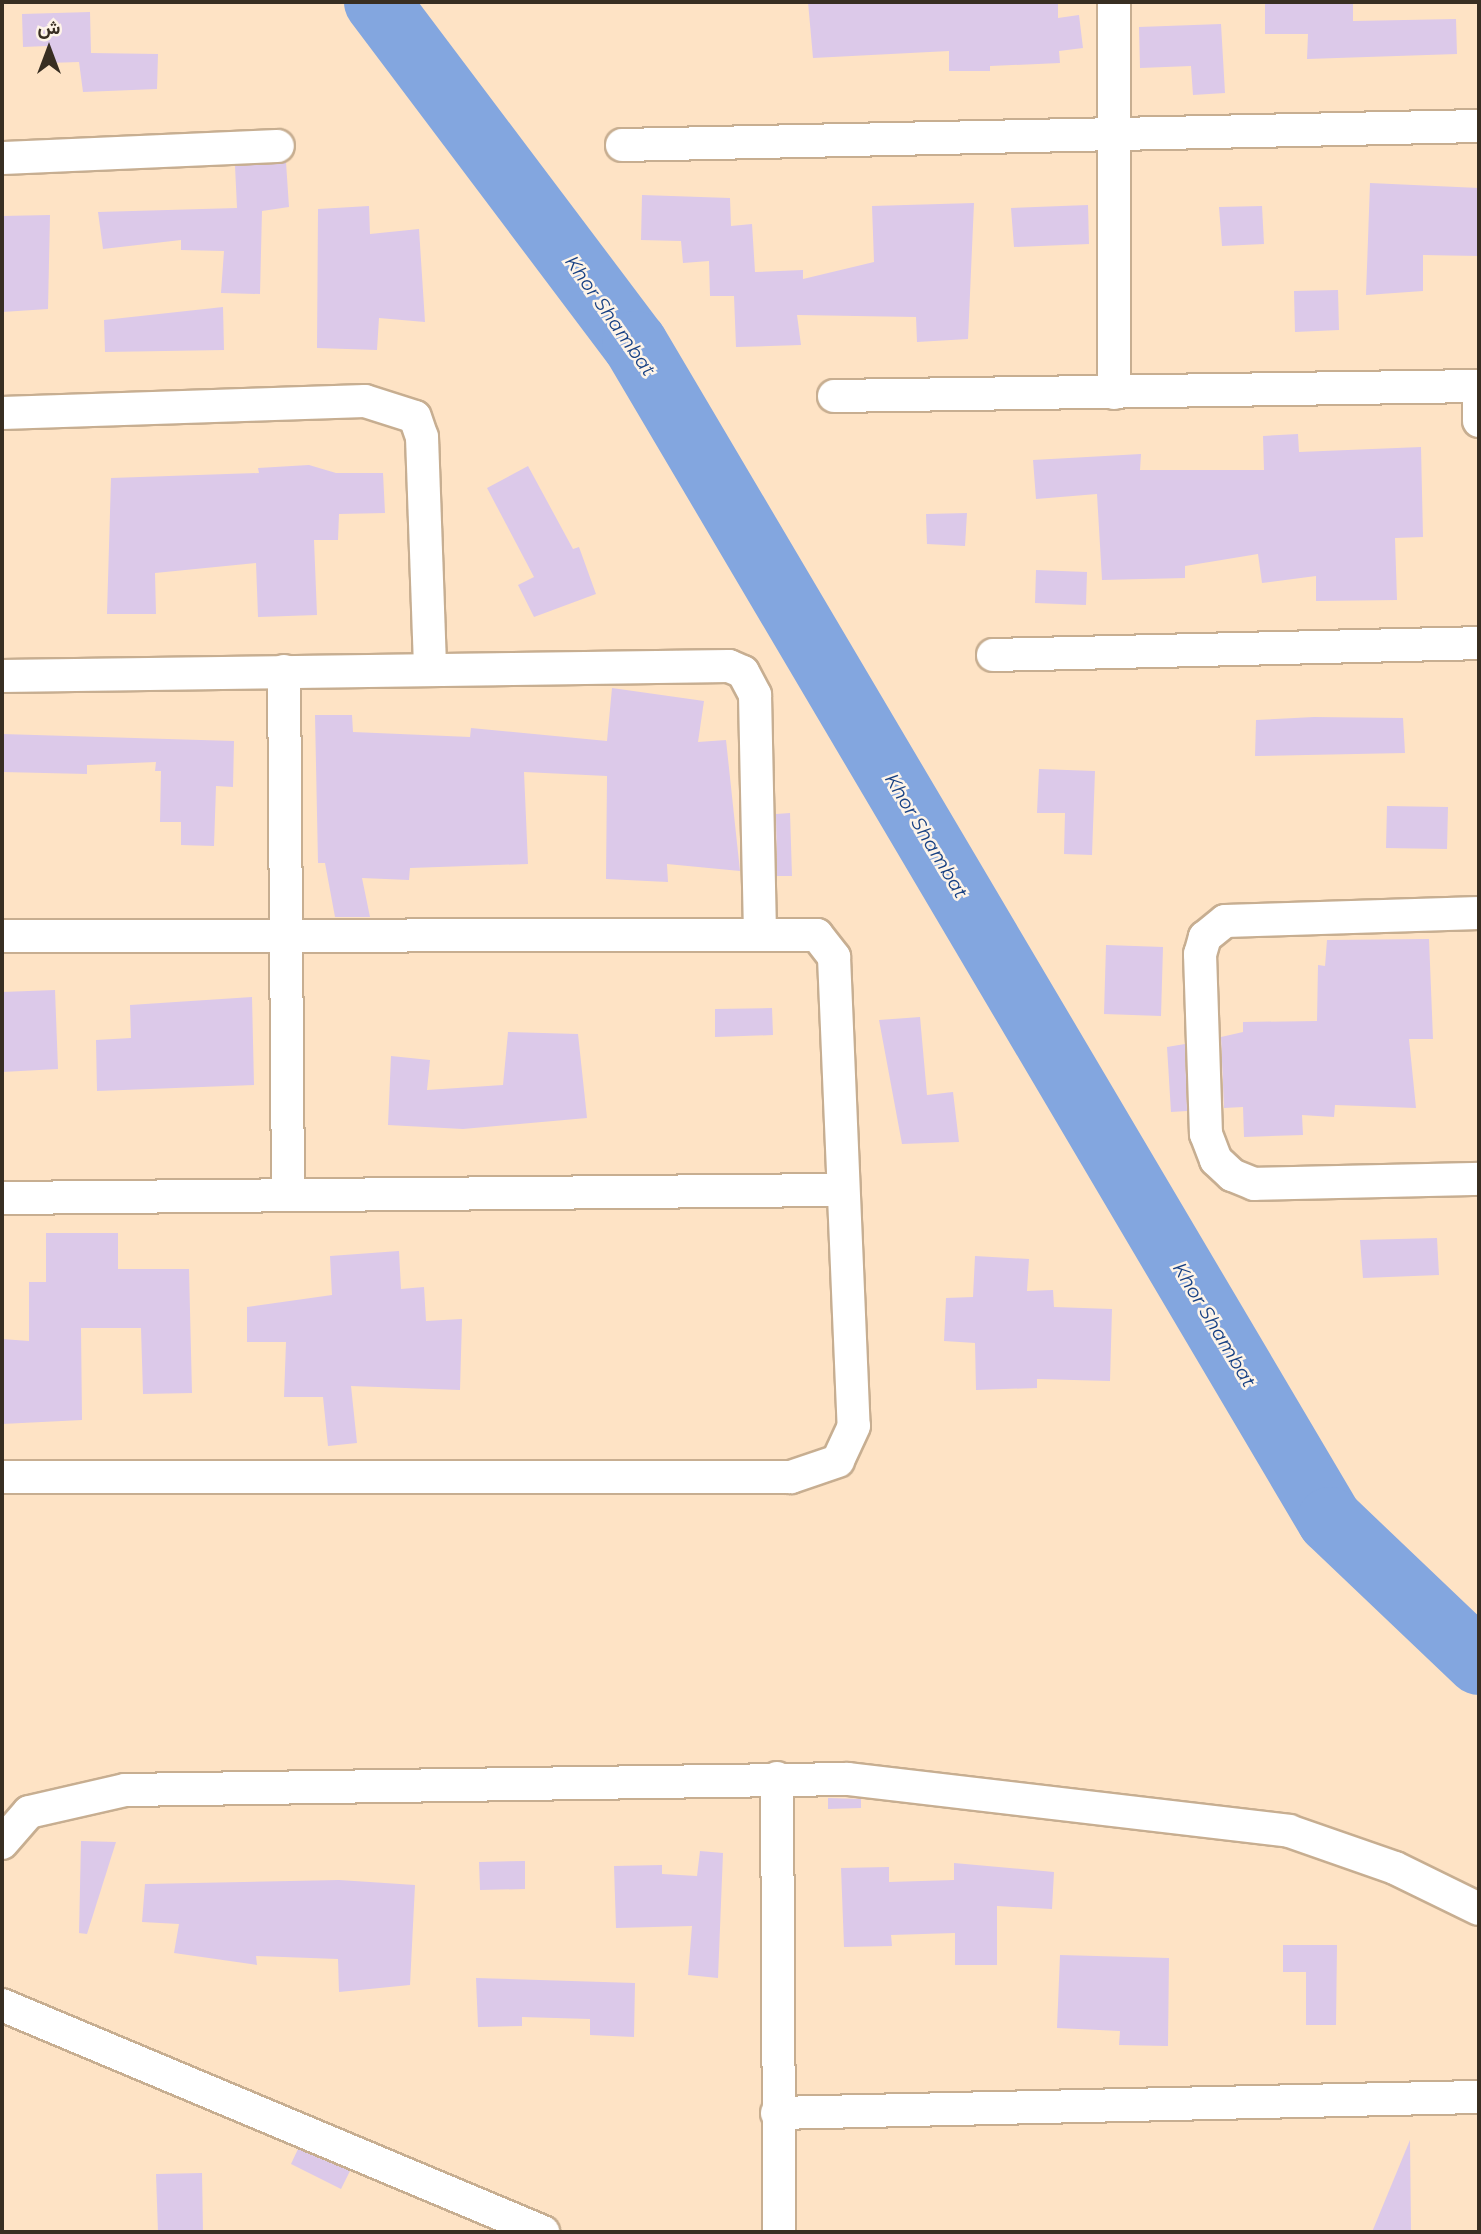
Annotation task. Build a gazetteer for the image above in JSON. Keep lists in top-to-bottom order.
{
  "water": ["Khor Shambat"],
  "north": "top"
}
